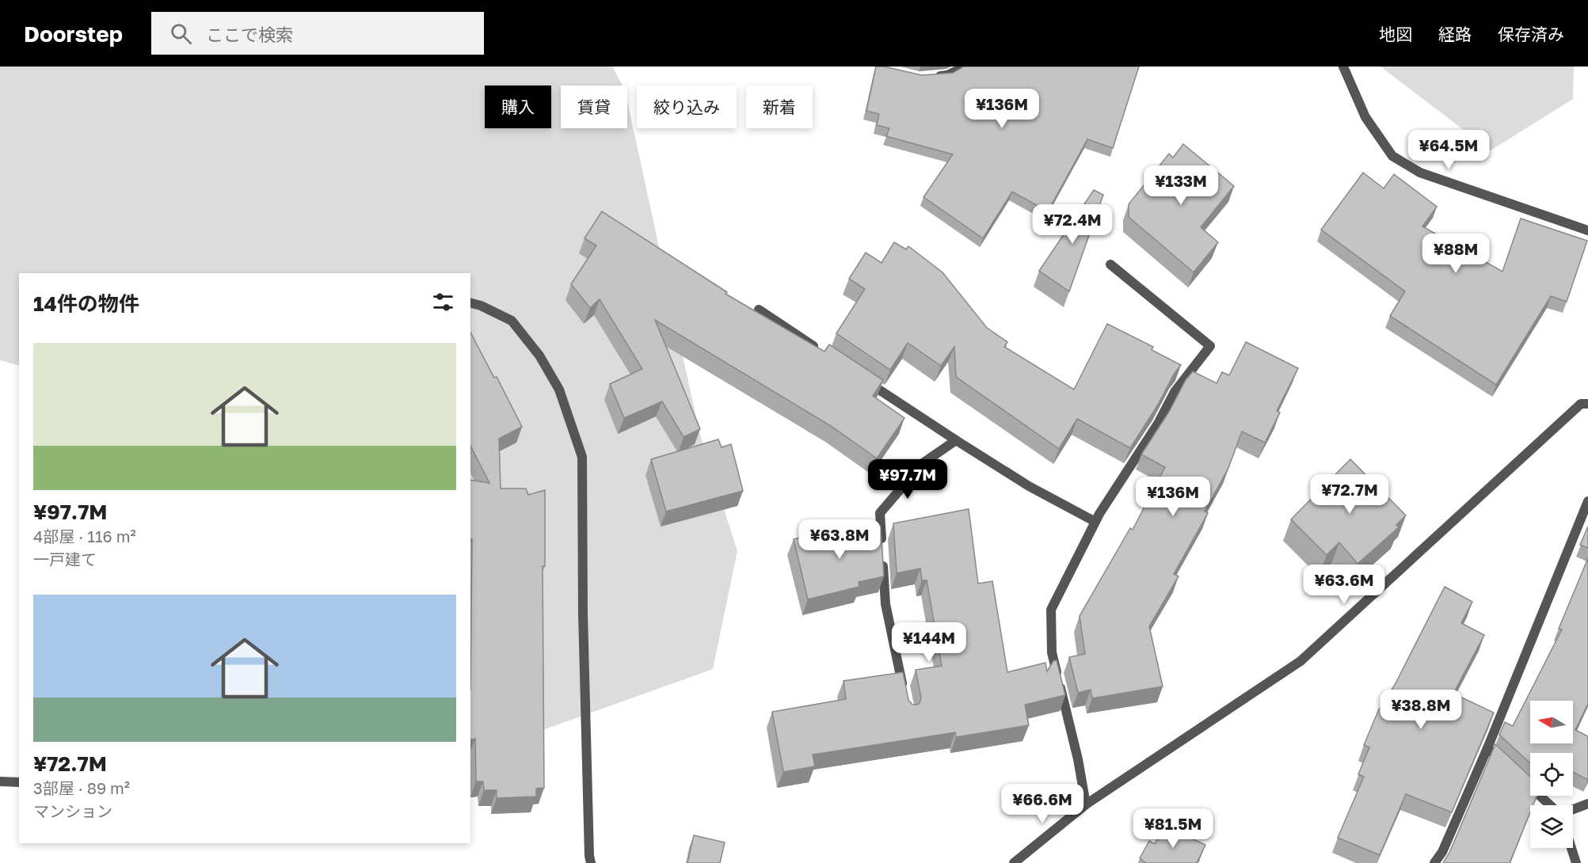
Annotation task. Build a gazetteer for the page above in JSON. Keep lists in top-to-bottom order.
{
  "north": "left",
  "page": {
    "header": "Doorstep",
    "search": "ここで検索",
    "nav": ["地図", "経路", "保存済み"],
    "chip": [
      "購入",
      "賃貸",
      "絞り込み",
      "新着"
    ],
    "price": [
      "¥136M",
      "¥64.5M",
      "¥133M",
      "¥72.4M",
      "¥88M",
      "¥97.7M",
      "¥72.7M",
      "¥136M",
      "¥63.8M",
      "¥63.6M",
      "¥144M",
      "¥38.8M",
      "¥66.6M",
      "¥81.5M"
    ],
    "heading": "14件の物件",
    "list": [
      {
        "name": "¥97.7M",
        "note": "4部屋 · 116 m² · 一戸建て"
      },
      {
        "name": "¥72.7M",
        "note": "3部屋 · 89 m² · マンション"
      }
    ]
  }
}
